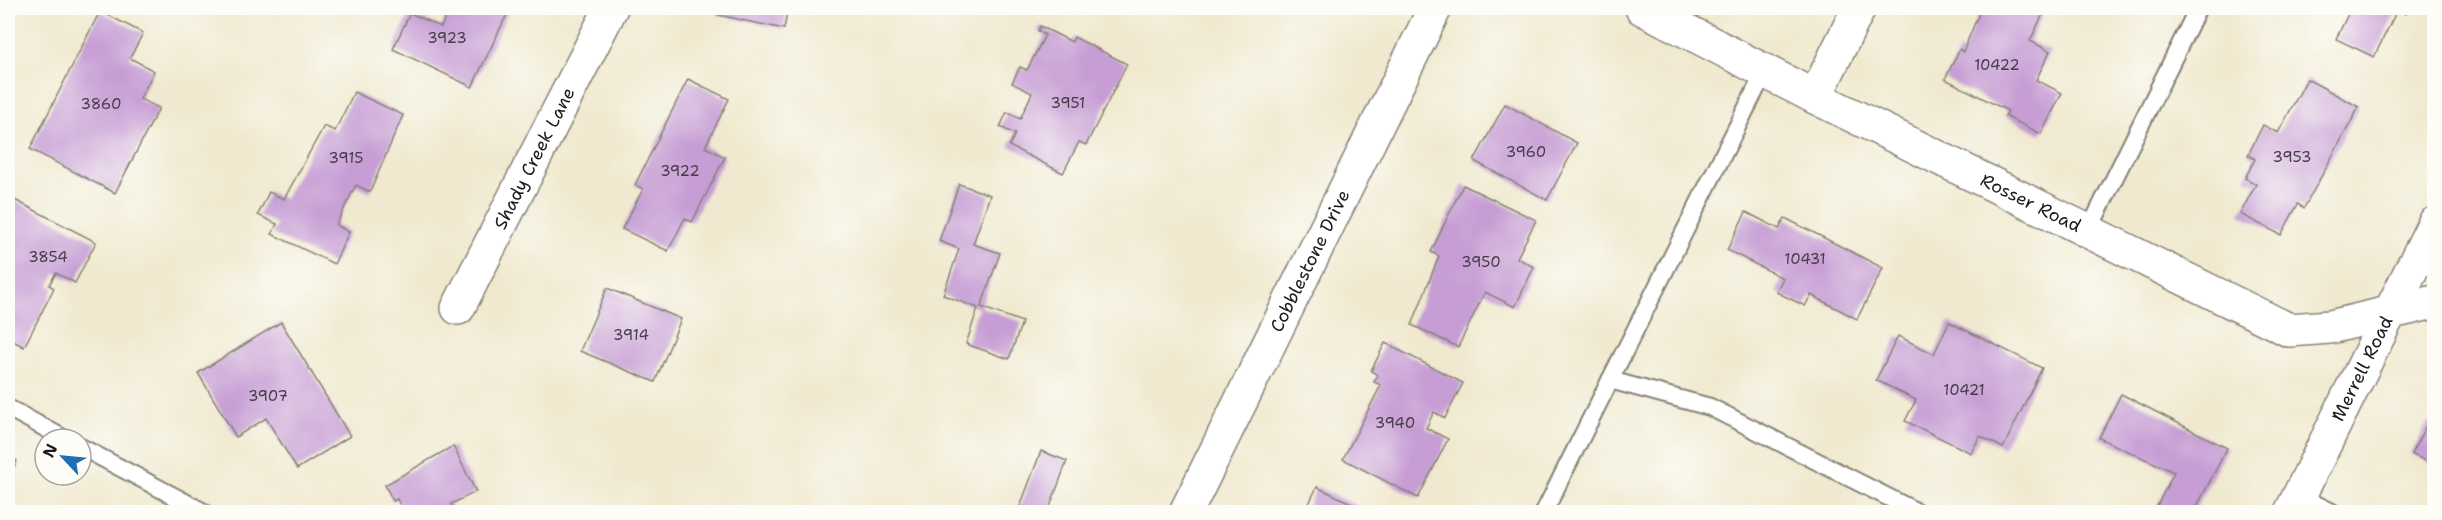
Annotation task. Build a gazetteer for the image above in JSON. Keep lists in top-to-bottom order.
{
  "streets": {
    "street": [
      "Shady Creek Lane",
      "Rosser Road",
      "Cobblestone Drive",
      "Merrell Road"
    ]
  },
  "crossings": [
    ["Rosser Road", "Merrell Road"]
  ],
  "house_numbers": [
    "3923",
    "10422",
    "3951",
    "3860",
    "3960",
    "3953",
    "3915",
    "3922",
    "3854",
    "10431",
    "3950",
    "3914",
    "10421",
    "3907",
    "3940"
  ],
  "north": "top left"
}
